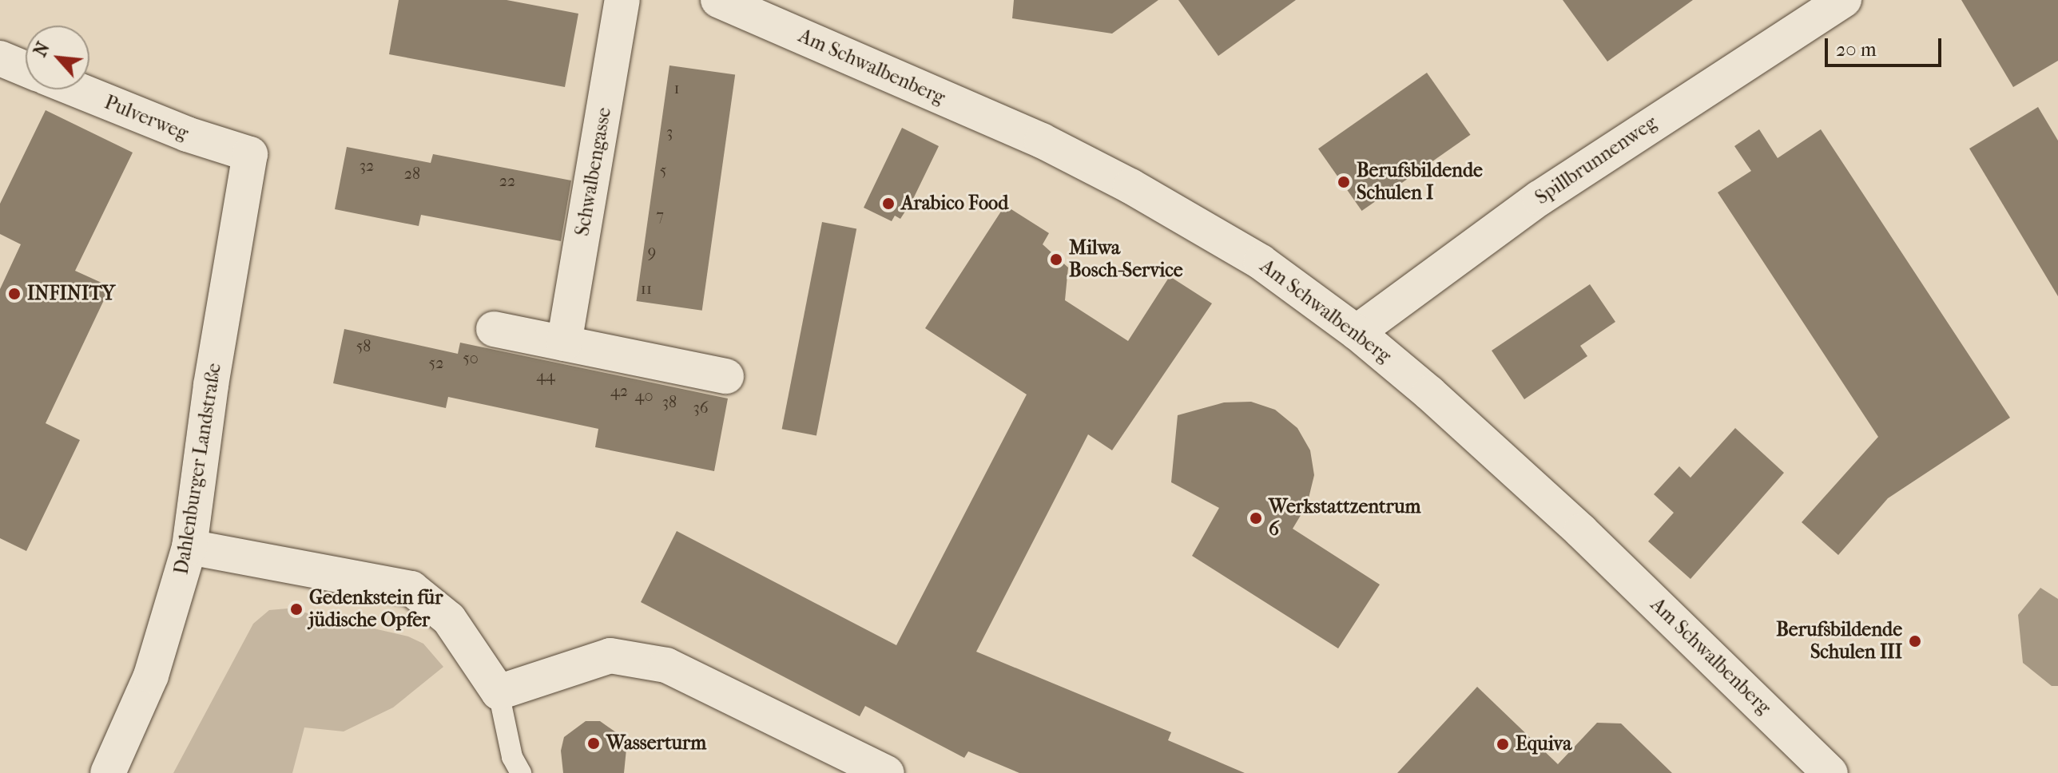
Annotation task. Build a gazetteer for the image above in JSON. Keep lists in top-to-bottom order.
{
  "streets": {
    "street": [
      "Am Schwalbenberg",
      "Pulverweg",
      "Spillbrunnenweg",
      "Schwalbengasse",
      "Dahlenburger Landstraße"
    ]
  },
  "crossings": [
    ["Am Schwalbenberg", "Spillbrunnenweg"],
    ["Pulverweg", "Dahlenburger Landstraße"]
  ],
  "places": [
    "Berufsbildende Schulen I",
    "Arabico Food",
    "Milwa Bosch-Service",
    "INFINITY",
    "Werkstattzentrum 6",
    "Gedenkstein für jüdische Opfer",
    "Berufsbildende Schulen III",
    "Wasserturm",
    "Equiva"
  ],
  "house_numbers": [
    "1",
    "3",
    "32",
    "5",
    "28",
    "22",
    "7",
    "9",
    "11",
    "58",
    "50",
    "52",
    "44",
    "42",
    "40",
    "38",
    "36"
  ],
  "scale_bar": "20 m",
  "north": "top left"
}
